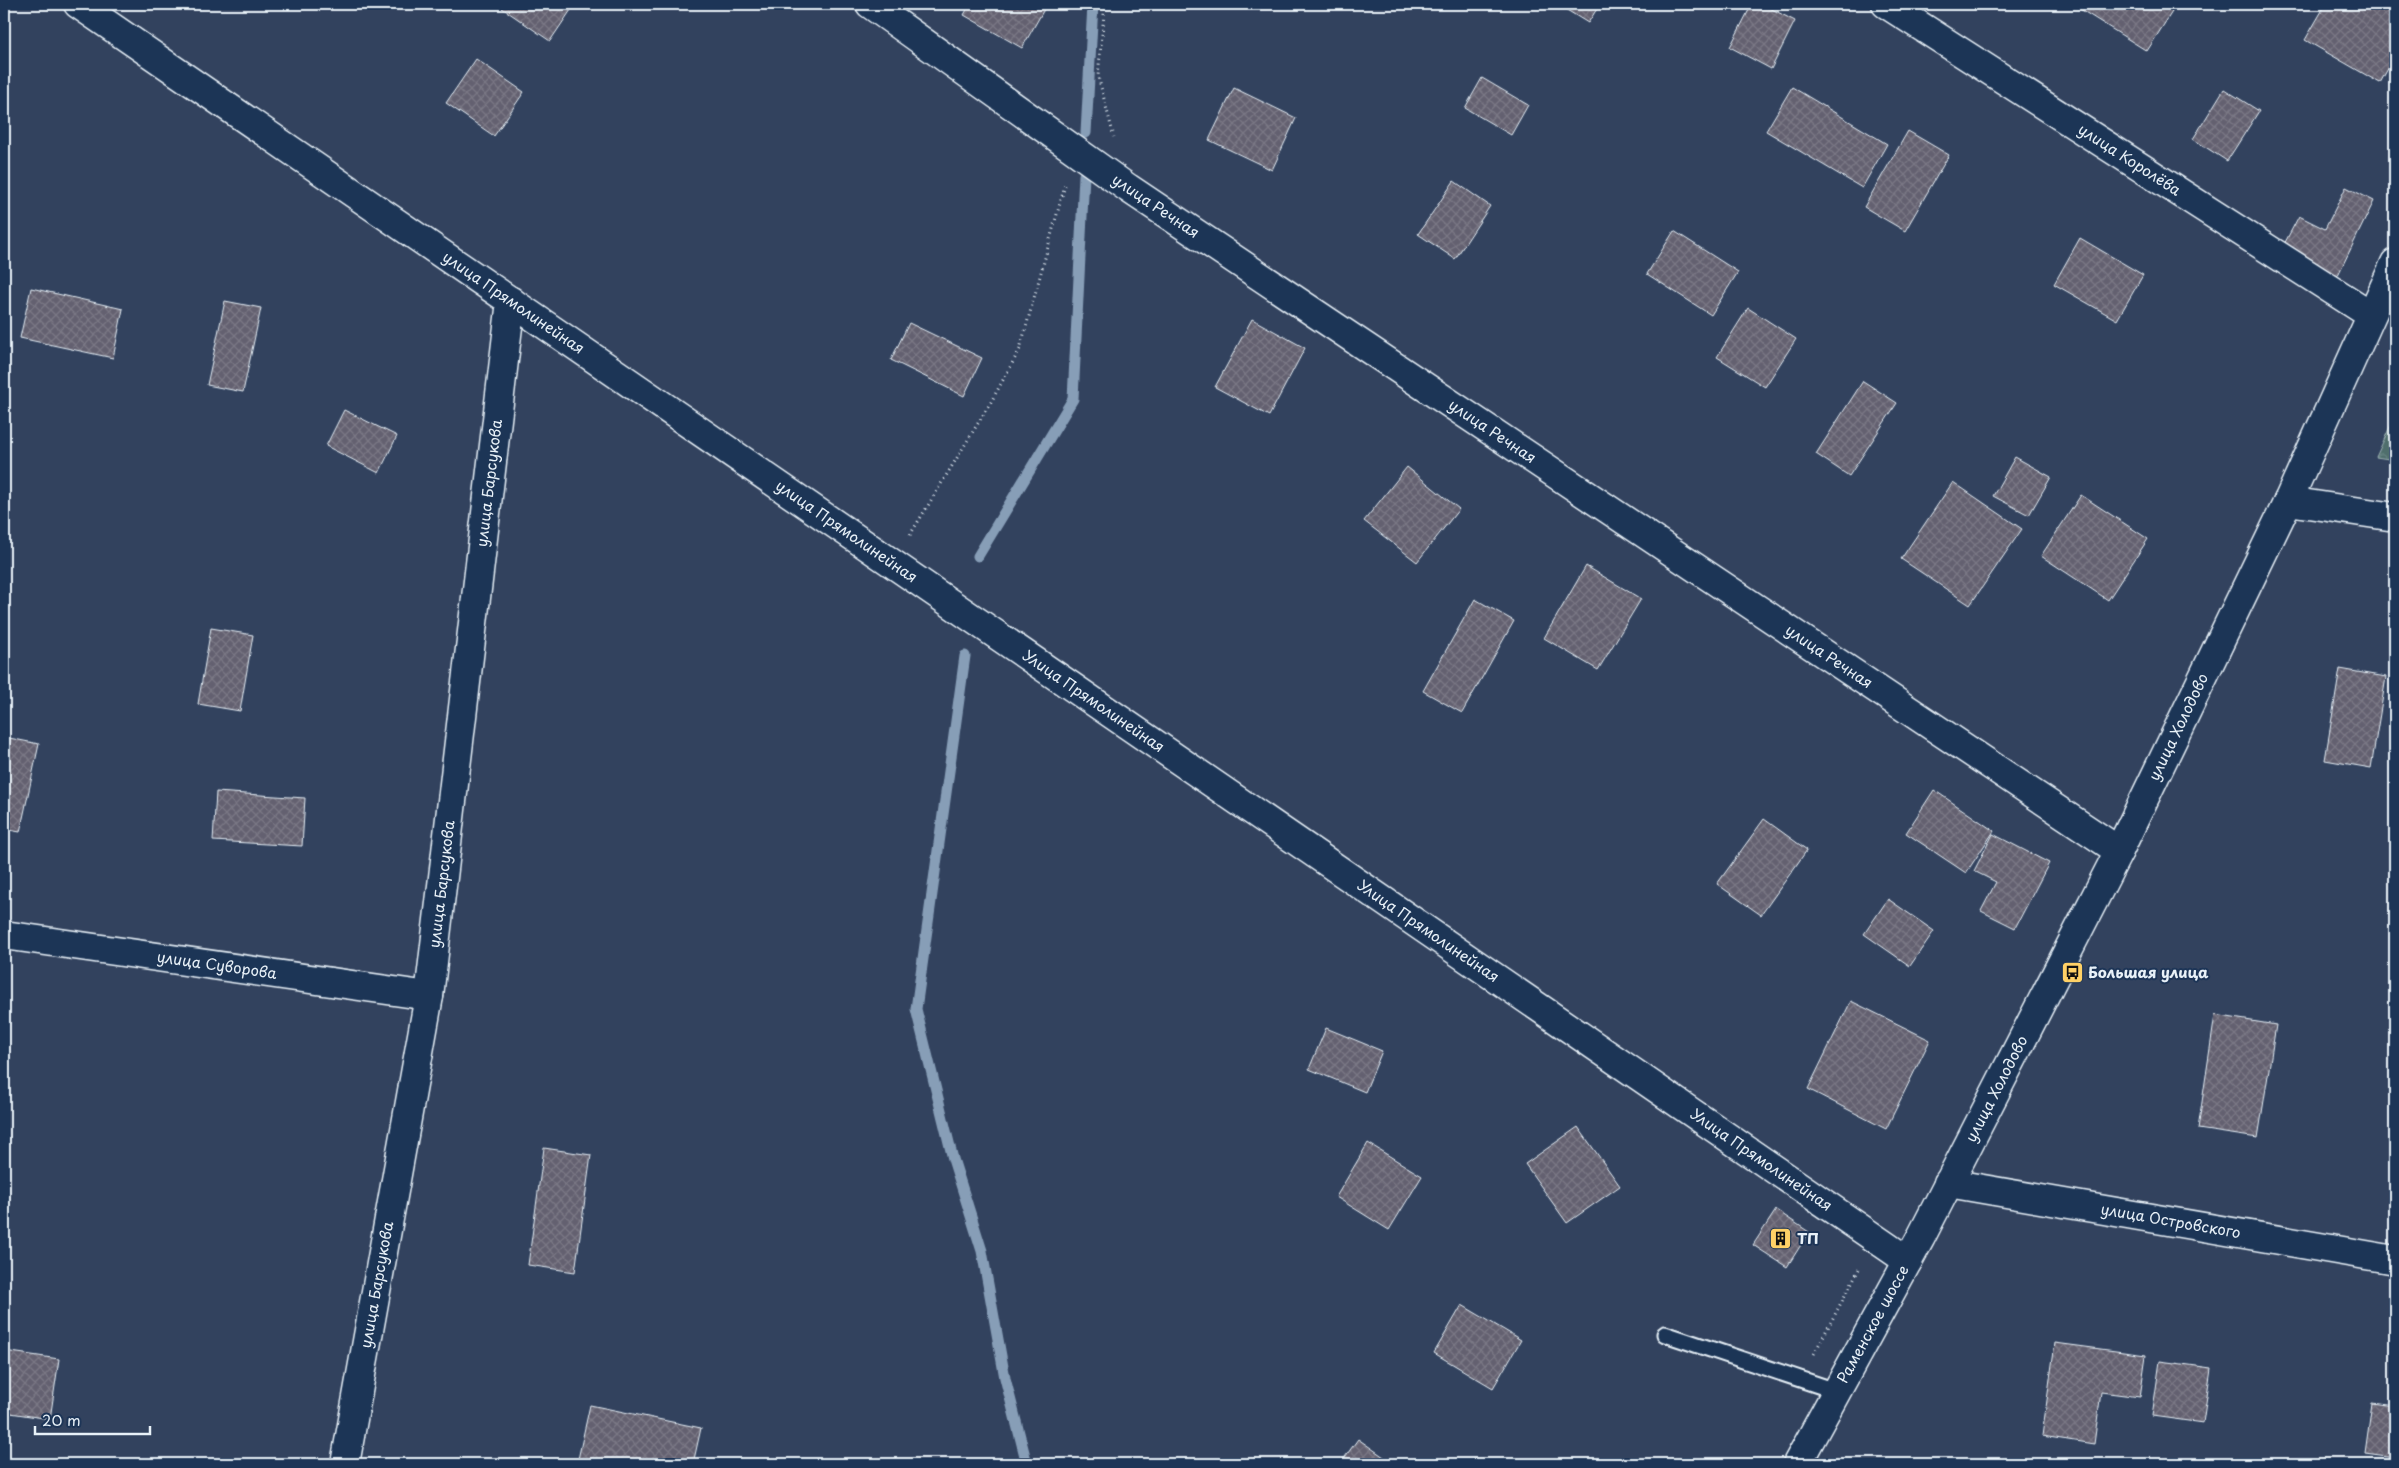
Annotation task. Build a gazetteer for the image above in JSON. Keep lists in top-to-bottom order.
{
  "streets": {
    "street": [
      "улица Королёва",
      "улица Речная",
      "улица Прямолинейная",
      "улица Барсукова",
      "Улица Прямолинейная",
      "улица Холодово",
      "улица Суворова",
      "улица Островского",
      "Раменское шоссе"
    ]
  },
  "crossings": [
    ["улица Королёва", "улица Холодово"],
    ["улица Речная", "улица Холодово"],
    ["улица Прямолинейная", "улица Барсукова"],
    ["улица Прямолинейная", "Улица Прямолинейная"],
    ["улица Барсукова", "улица Суворова"],
    ["Улица Прямолинейная", "Раменское шоссе"],
    ["улица Холодово", "улица Островского"],
    ["улица Холодово", "Раменское шоссе"],
    ["улица Островского", "Раменское шоссе"]
  ],
  "places": {
    "bus stop": ["Большая улица"],
    "building": ["ТП"]
  },
  "scale_bar": "20 m"
}
